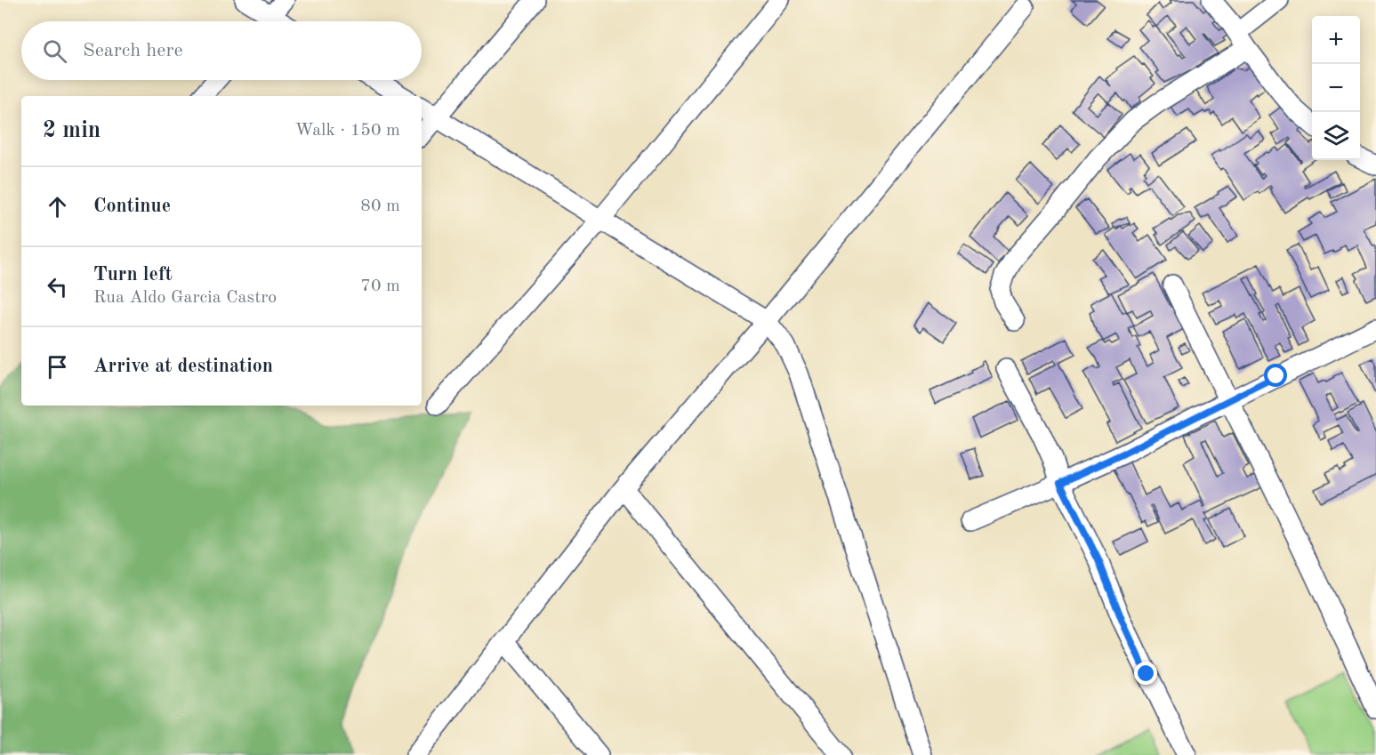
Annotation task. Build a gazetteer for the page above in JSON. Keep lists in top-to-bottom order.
{
  "page": {
    "map_buttons": ["+", "−"],
    "search": "Search here",
    "heading": ["2 min", "Walk · 150 m"],
    "list": [
      ["Continue", "80 m"],
      ["Turn left", "Rua Aldo Garcia Castro", "70 m"],
      "Arrive at destination"
    ]
  }
}
